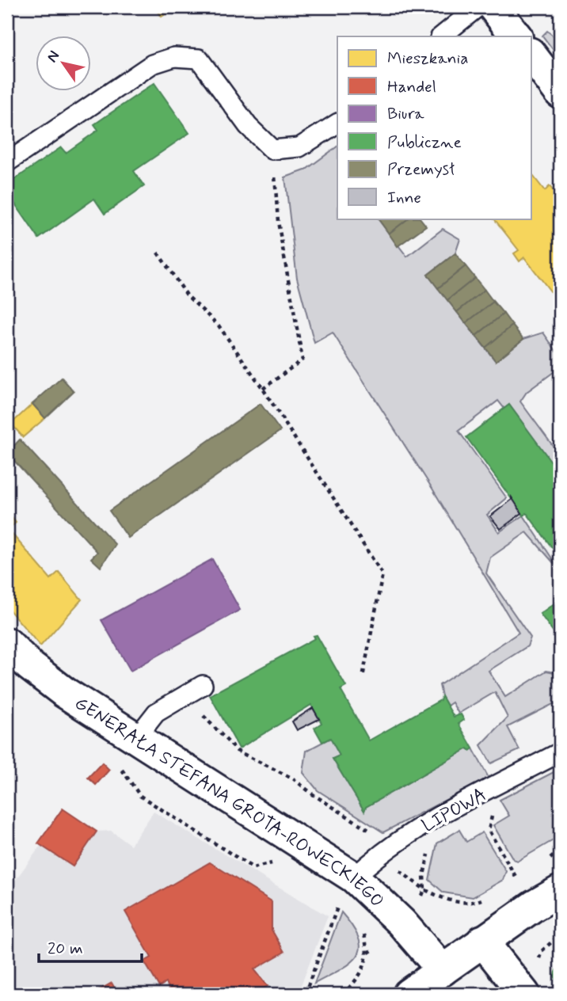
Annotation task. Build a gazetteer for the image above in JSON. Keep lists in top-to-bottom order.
{
  "streets": {
    "street": ["GENERAŁA STEFANA GROTA-ROWECKIEGO"],
    "lane": ["LIPOWA"]
  },
  "crossings": [
    ["GENERAŁA STEFANA GROTA-ROWECKIEGO", "LIPOWA"]
  ],
  "legend": [
    "Mieszkania",
    "Handel",
    "Biura",
    "Publiczne",
    "Przemysł",
    "Inne"
  ],
  "scale_bar": "20 m",
  "north": "top left"
}
